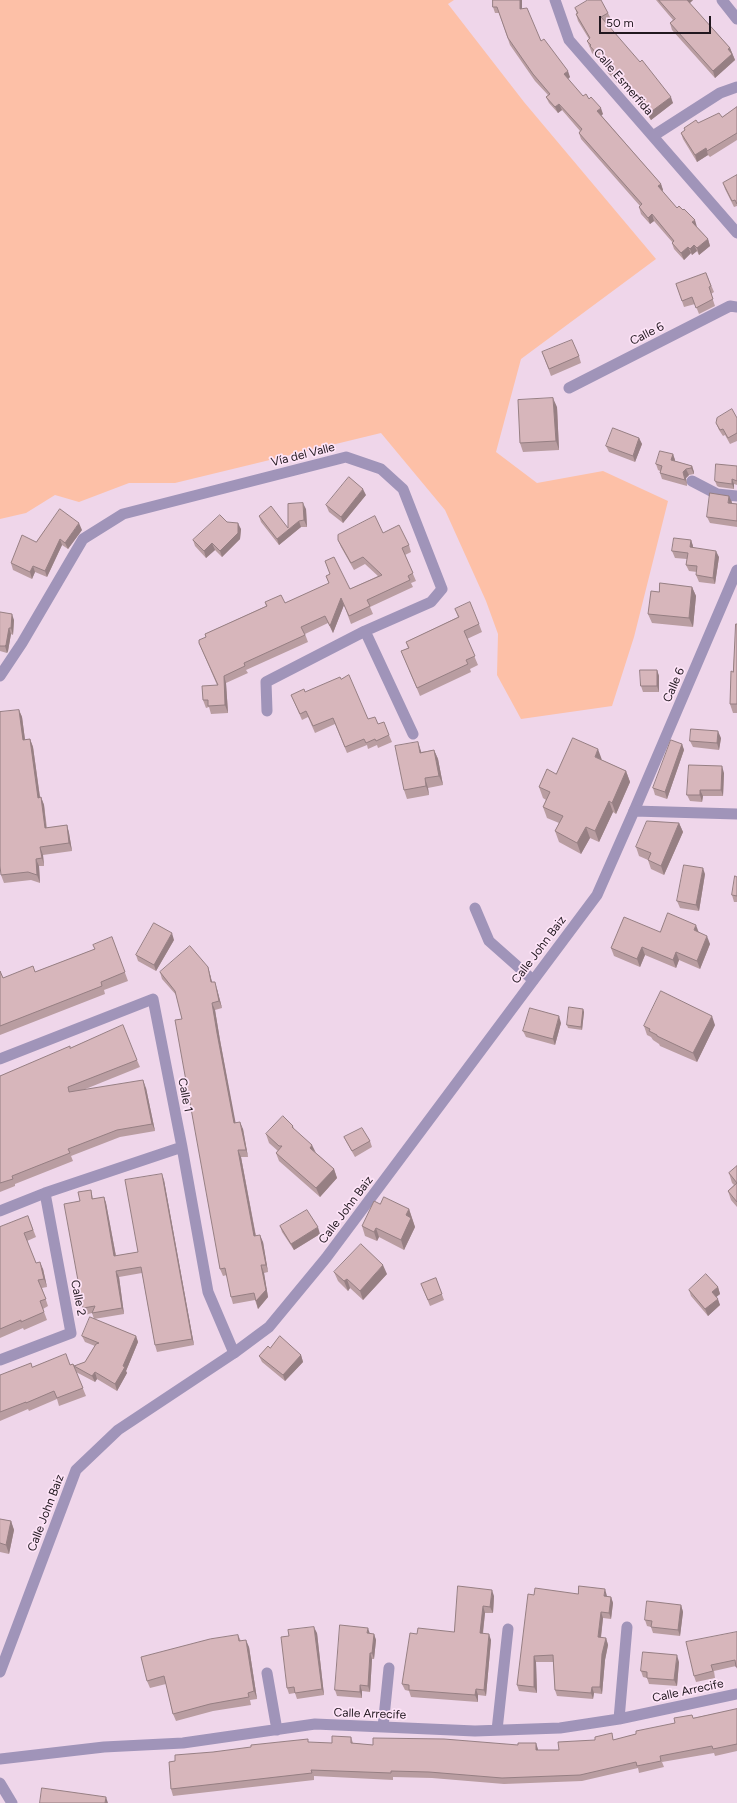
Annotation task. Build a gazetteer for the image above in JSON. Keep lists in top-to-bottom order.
{
  "streets": {
    "street": [
      "Calle Esmerfida",
      "Calle 6",
      "Vía del Valle",
      "Calle John Baiz",
      "Calle 1",
      "Calle 2",
      "Calle Arrecife"
    ]
  },
  "crossings": [
    ["Calle 6", "Calle John Baiz"],
    ["Calle John Baiz", "Calle 1"]
  ],
  "scale_bar": "50 m"
}
